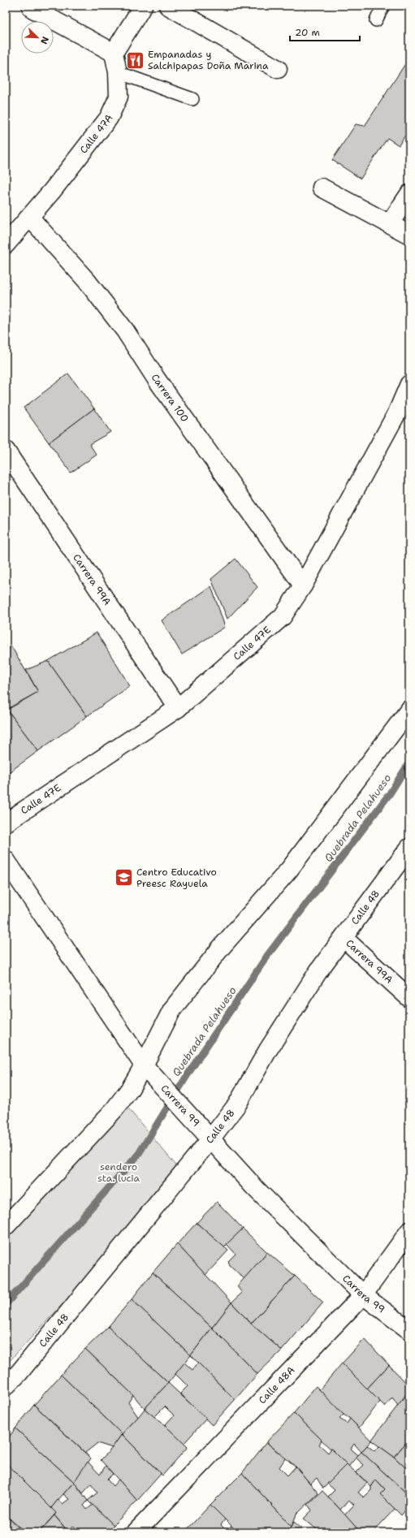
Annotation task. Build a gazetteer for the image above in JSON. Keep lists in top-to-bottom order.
{
  "streets": {
    "street": [
      "Calle 47A",
      "Carrera 100",
      "Carrera 99A",
      "Calle 47E",
      "Calle 48",
      "Carrera 99",
      "Calle 48A"
    ]
  },
  "crossings": [
    ["Calle 47A", "Carrera 100"],
    ["Carrera 100", "Calle 47E"],
    ["Carrera 99A", "Calle 47E"],
    ["Carrera 99A", "Calle 48"],
    ["Calle 48", "Carrera 99"],
    ["Carrera 99", "Calle 48A"]
  ],
  "water": ["Quebrada Pelahueso"],
  "parks": ["sendero sta. lucia"],
  "places": {
    "restaurant": ["Empanadas y Salchipapas Doña Marina"],
    "school or university": ["Centro Educativo Preesc Rayuela"]
  },
  "scale_bar": "20 m",
  "north": "bottom right"
}
